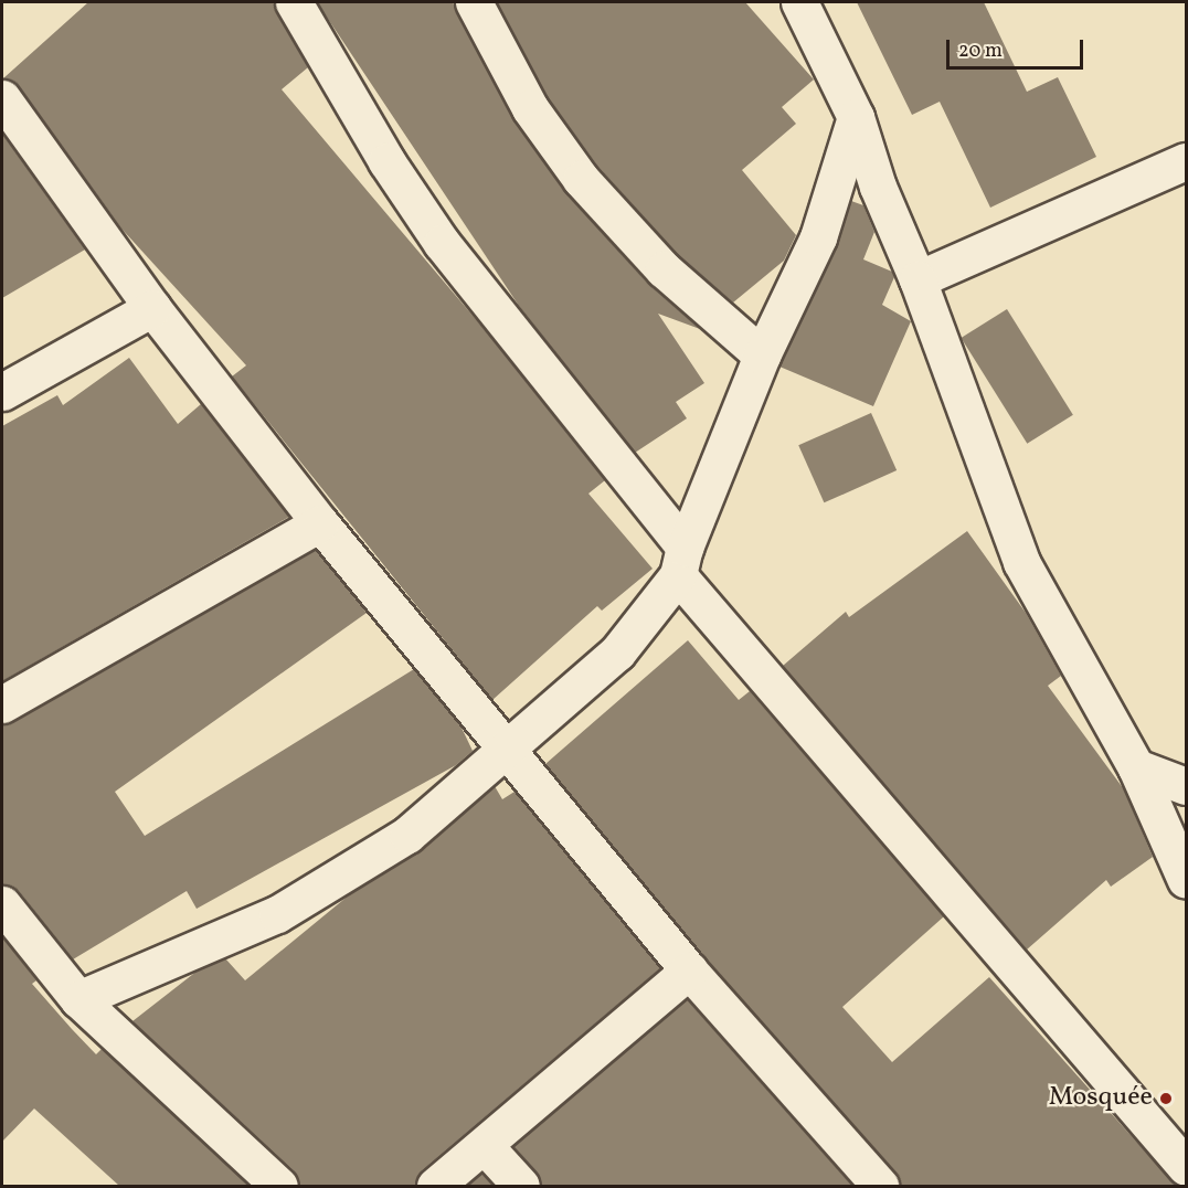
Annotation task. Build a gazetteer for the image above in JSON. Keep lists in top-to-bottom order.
{
  "places": ["Mosquée"],
  "scale_bar": "20 m"
}
